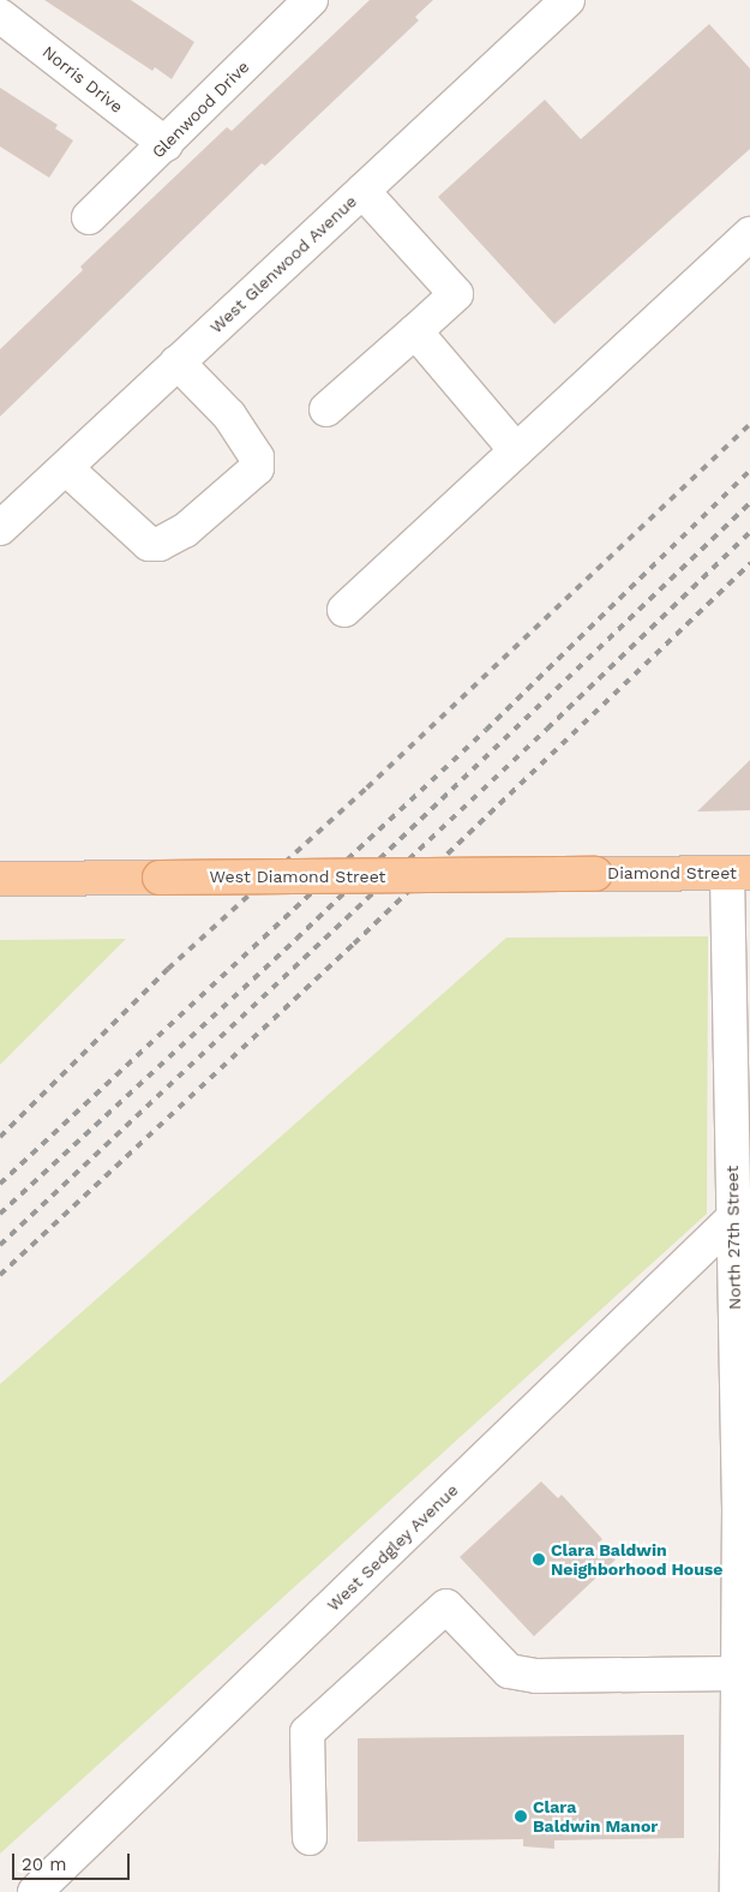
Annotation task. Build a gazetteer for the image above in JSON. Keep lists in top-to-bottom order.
{
  "streets": {
    "main road": ["Diamond Street", "West Diamond Street"],
    "street": [
      "Norris Drive",
      "Glenwood Drive",
      "West Glenwood Avenue",
      "North 27th Street",
      "West Sedgley Avenue"
    ]
  },
  "crossings": [
    ["Norris Drive", "Glenwood Drive"],
    ["Diamond Street", "West Diamond Street"],
    ["Diamond Street", "North 27th Street"],
    ["North 27th Street", "West Sedgley Avenue"]
  ],
  "places": ["Clara Baldwin Neighborhood House", "Clara Baldwin Manor"],
  "scale_bar": "20 m"
}
